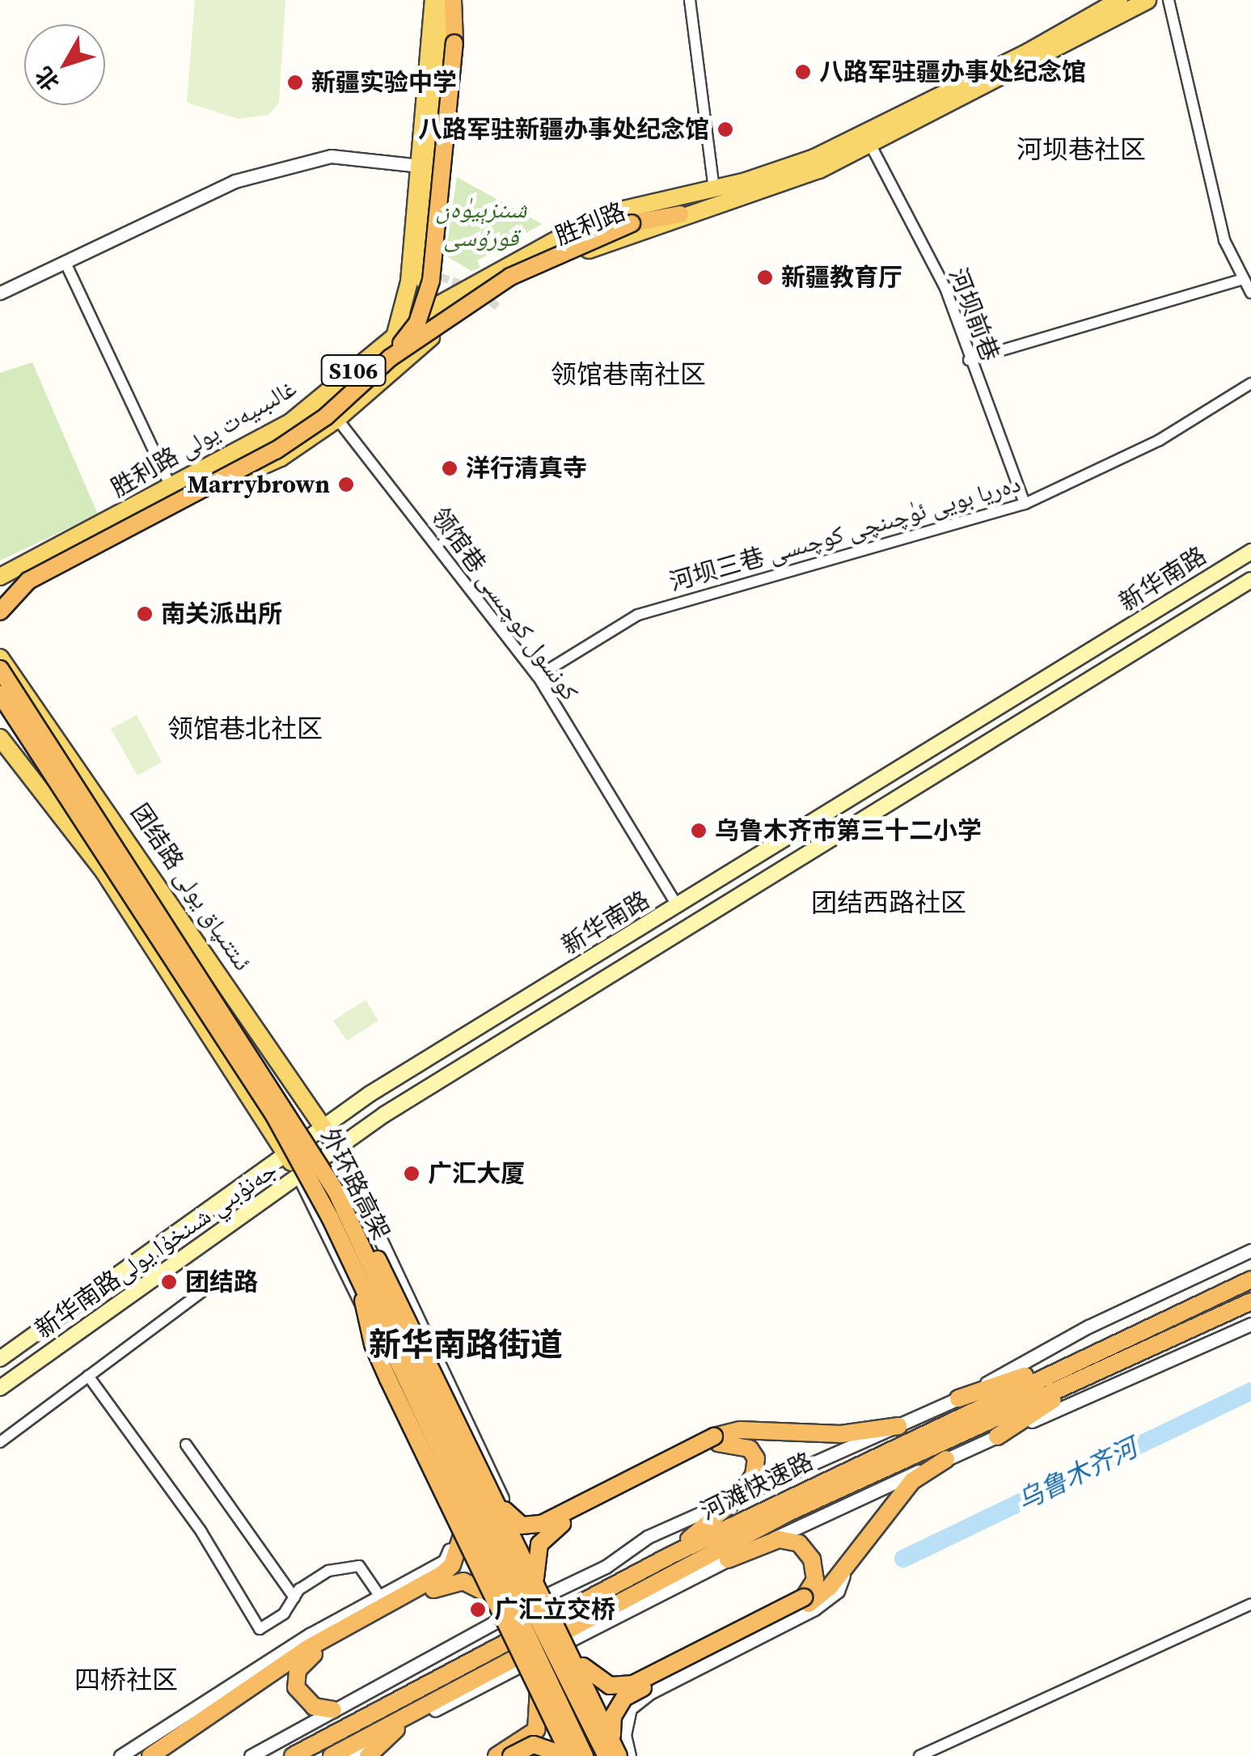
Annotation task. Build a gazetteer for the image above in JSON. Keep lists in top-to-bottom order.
{
  "streets": {
    "highway": ["外环路高架", "河滩快速路"],
    "main road": [
      "胜利路",
      "S106",
      "胜利路 غالىبىيەت يولى",
      "新华南路",
      "团结路 ئىتتىپاق يولى",
      "新华南路جەنۇبىي شىنخۇا يولى"
    ],
    "street": ["河坝前巷", "河坝三巷 دەريا بويى ئۈچىنچى كوچىسى", "领馆巷 كونسول كوچىسى"]
  },
  "crossings": [
    ["胜利路", "河坝前巷"],
    ["胜利路", "S106"],
    ["胜利路", "领馆巷 كونسول كوچىسى"],
    ["河坝前巷", "河坝三巷 دەريا بويى ئۈچىنچى كوچىسى"],
    ["S106", "胜利路 غالىبىيەت يولى"],
    ["河坝三巷 دەريا بويى ئۈچىنچى كوچىسى", "领馆巷 كونسول كوچىسى"],
    ["新华南路", "领馆巷 كونسول كوچىسى"],
    ["新华南路", "团结路 ئىتتىپاق يولى"],
    ["新华南路", "新华南路جەنۇبىي شىنخۇا يولى"],
    ["团结路 ئىتتىپاق يولى", "新华南路جەنۇبىي شىنخۇا يولى"]
  ],
  "districts": [
    "河坝巷社区",
    "领馆巷南社区",
    "领馆巷北社区",
    "团结西路社区",
    "新华南路街道",
    "四桥社区"
  ],
  "water": ["乌鲁木齐河"],
  "parks": ["شىنزېيۈەن قورۇسى"],
  "places": [
    "八路军驻疆办事处纪念馆",
    "新疆实验中学",
    "八路军驻新疆办事处纪念馆",
    "新疆教育厅",
    "洋行清真寺",
    "Marrybrown",
    "南关派出所",
    "乌鲁木齐市第三十二小学",
    "广汇大厦",
    "团结路",
    "广汇立交桥"
  ],
  "north": "bottom left"
}
